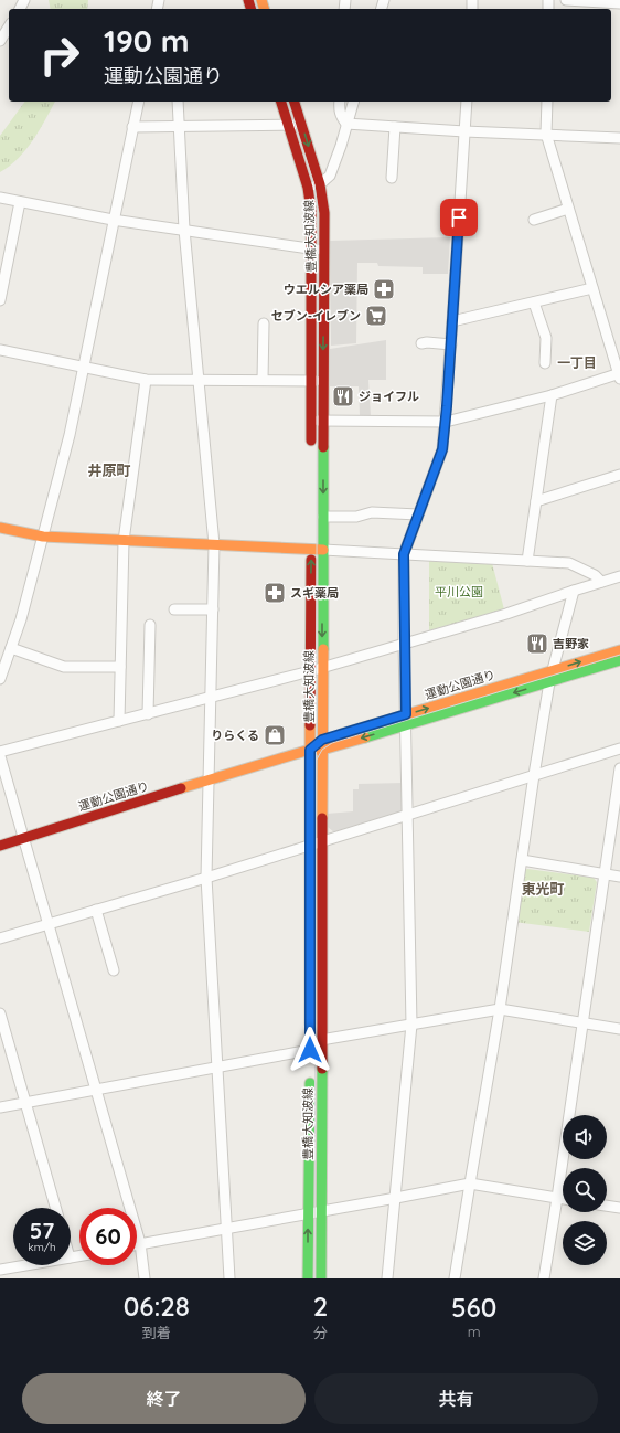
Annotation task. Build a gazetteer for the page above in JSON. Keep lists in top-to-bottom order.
{
  "streets": {
    "main road": ["豊橋大知波線", "運動公園通り"]
  },
  "crossings": [
    ["豊橋大知波線", "運動公園通り"]
  ],
  "districts": ["一丁目", "井原町", "東光町"],
  "parks": ["平川公園"],
  "places": {
    "pharmacy": ["ウエルシア薬局", "スギ薬局"],
    "supermarket": ["セブン-イレブン"],
    "restaurant": ["ジョイフル", "吉野家"],
    "shop": ["りらくる"]
  },
  "page": {
    "turn": ["190 m", "運動公園通り"],
    "speed": "57 km/h",
    "limit": "60",
    "eta": [
      "06:28",
      "到着",
      "2",
      "分",
      "560",
      "m"
    ],
    "buttons": ["終了", "共有"]
  }
}
